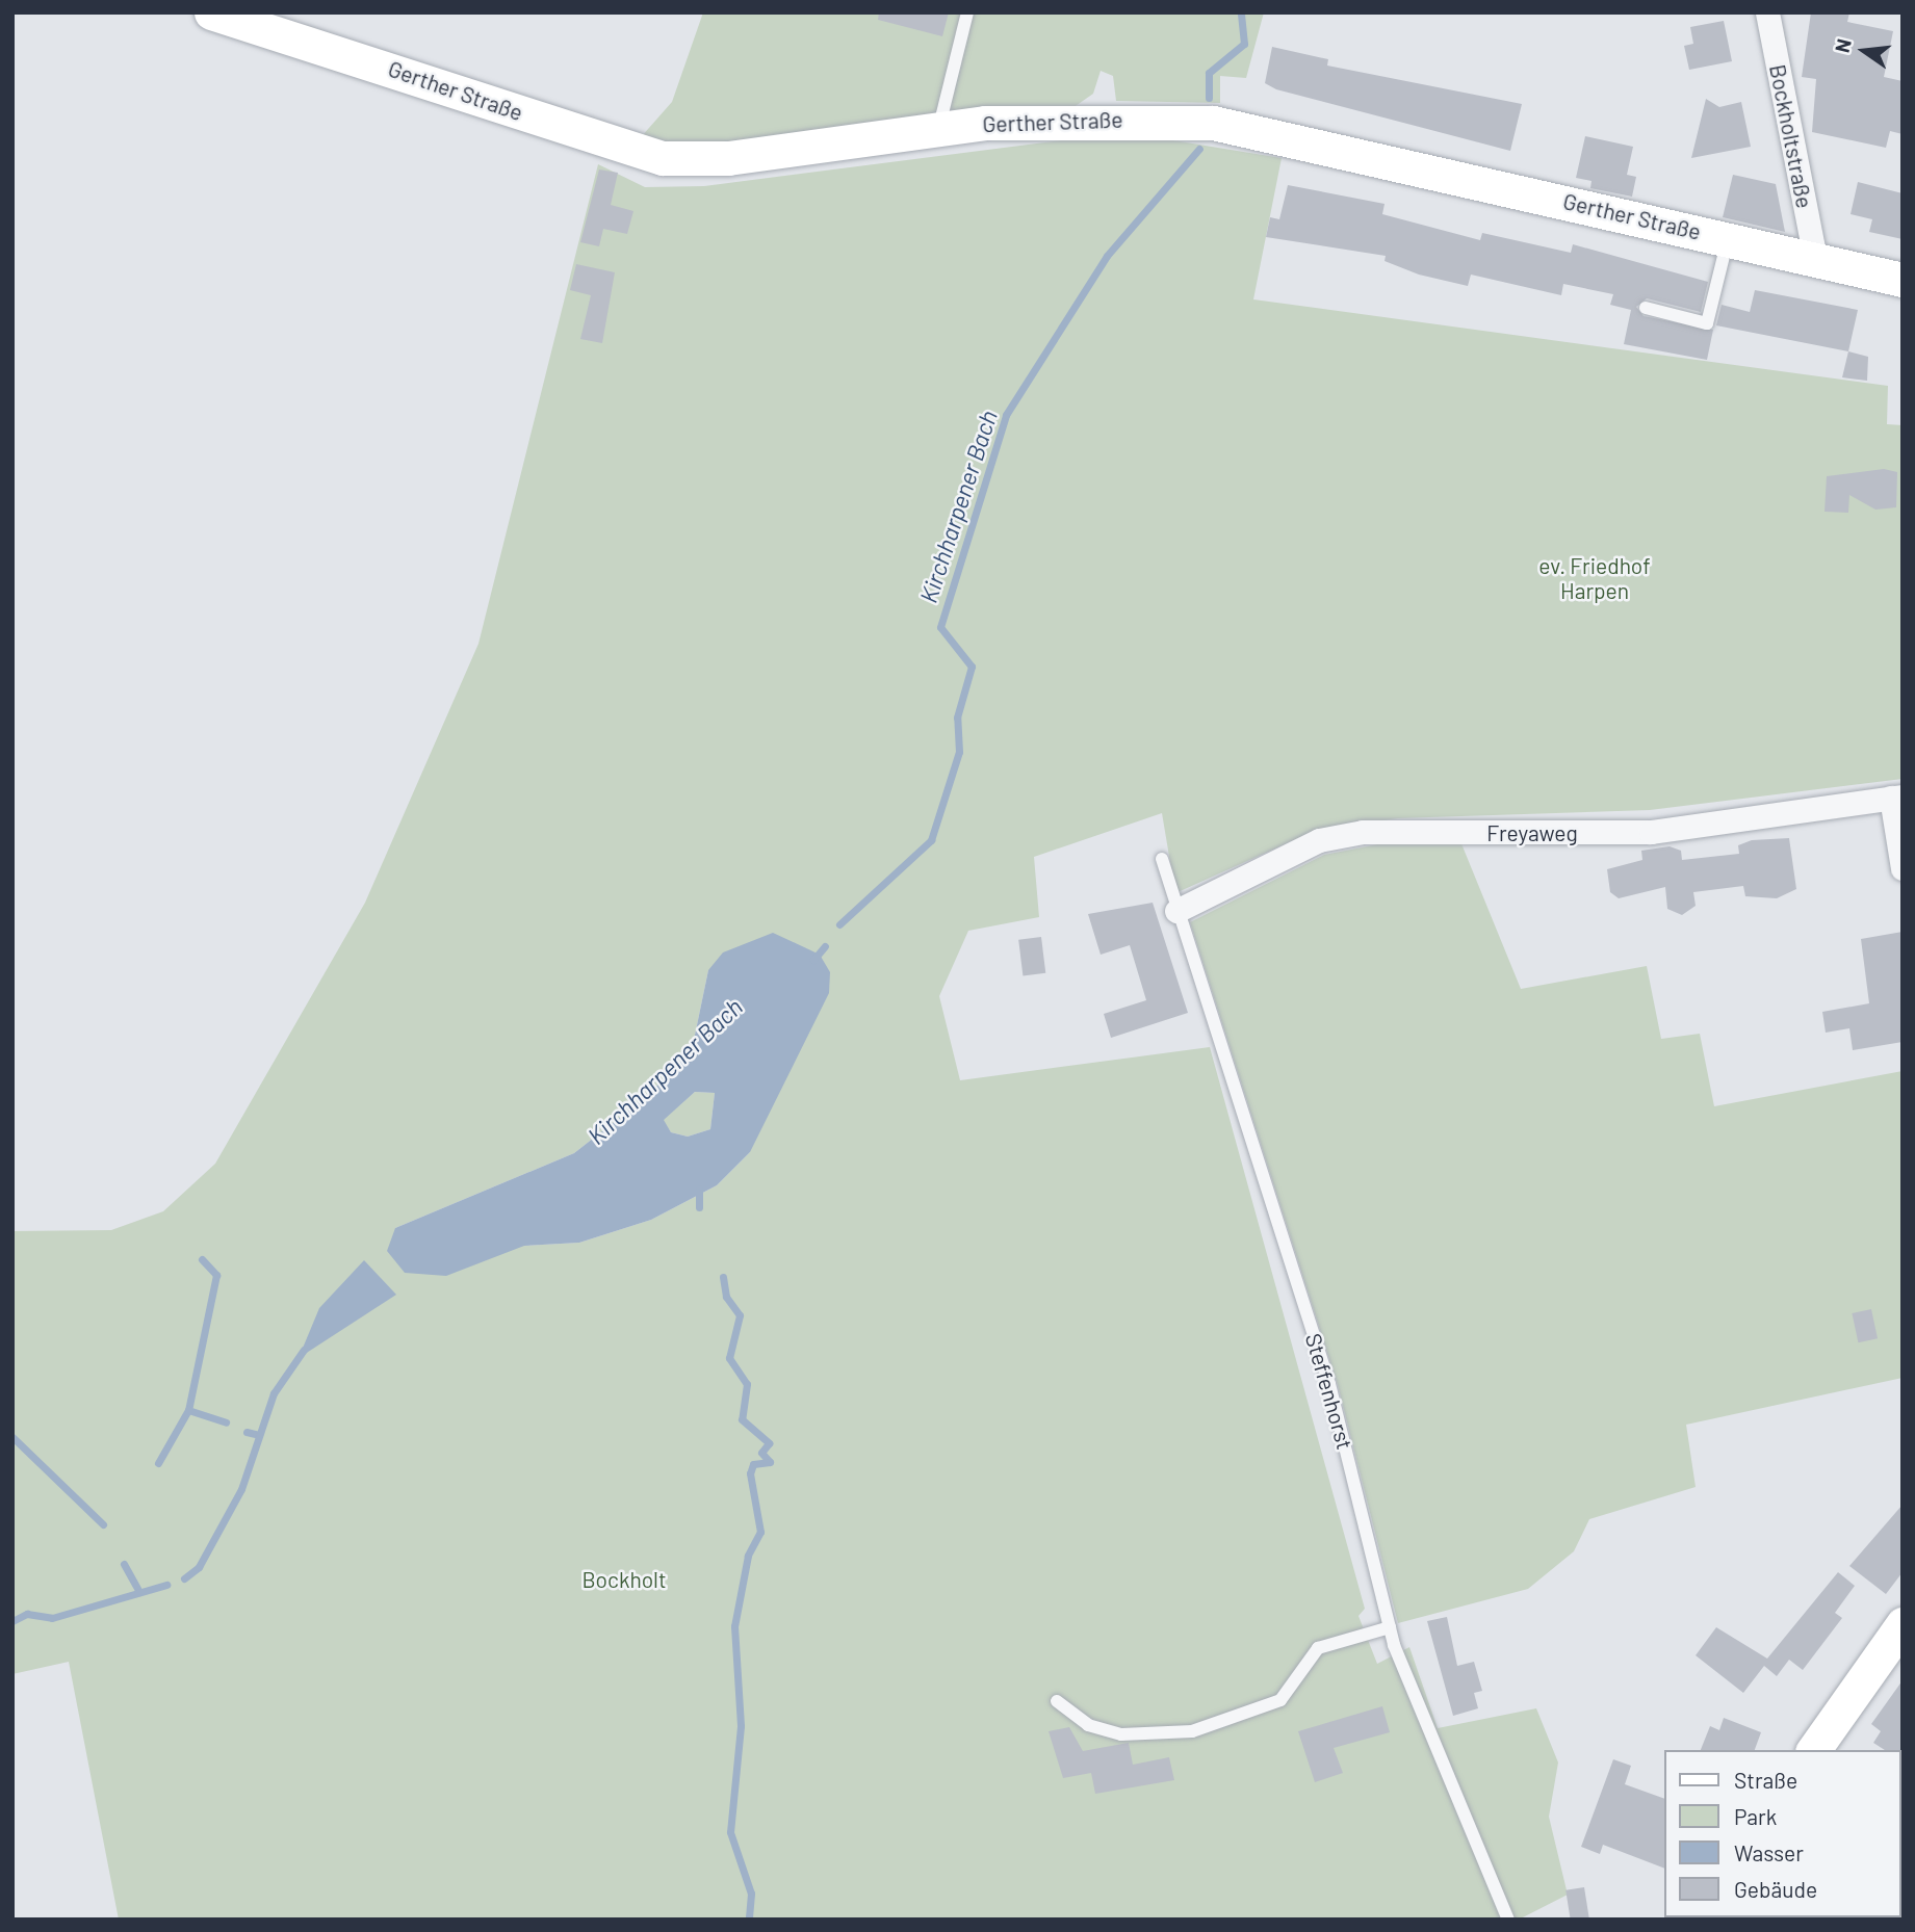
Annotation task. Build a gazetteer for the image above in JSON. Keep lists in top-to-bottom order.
{
  "streets": {
    "street": ["Gerther Straße", "Bockholtstraße", "Freyaweg"],
    "lane": ["Steffenhorst"]
  },
  "crossings": [
    ["Gerther Straße", "Bockholtstraße"],
    ["Freyaweg", "Steffenhorst"]
  ],
  "water": ["Kirchharpener Bach"],
  "parks": ["ev. Friedhof Harpen", "Bockholt"],
  "legend": [
    "Straße",
    "Park",
    "Wasser",
    "Gebäude"
  ],
  "north": "left"
}
